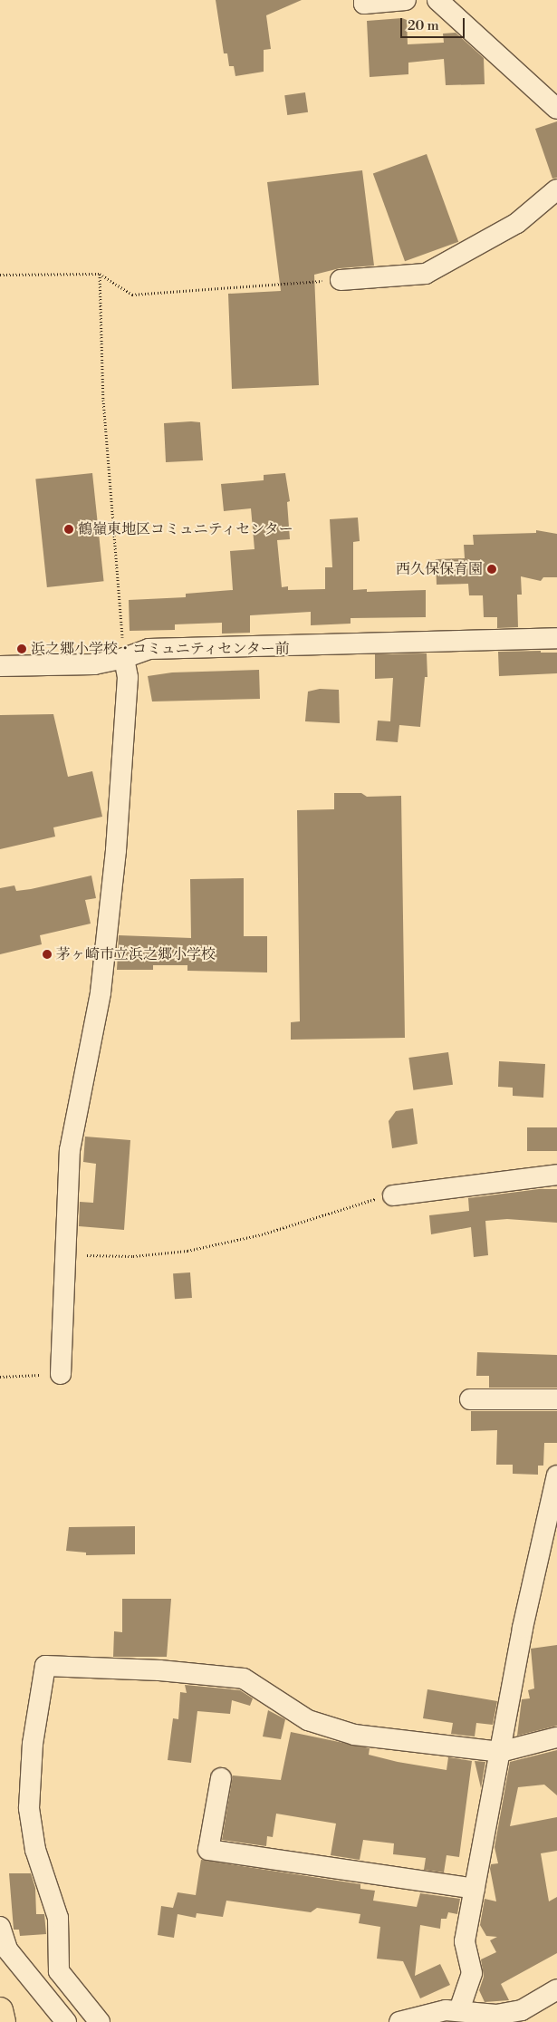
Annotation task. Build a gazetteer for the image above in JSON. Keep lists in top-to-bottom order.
{
  "places": [
    "鶴嶺東地区コミュニティセンター",
    "西久保保育園",
    "浜之郷小学校・コミュニティセンター前",
    "茅ヶ崎市立浜之郷小学校"
  ],
  "scale_bar": "20 m"
}
